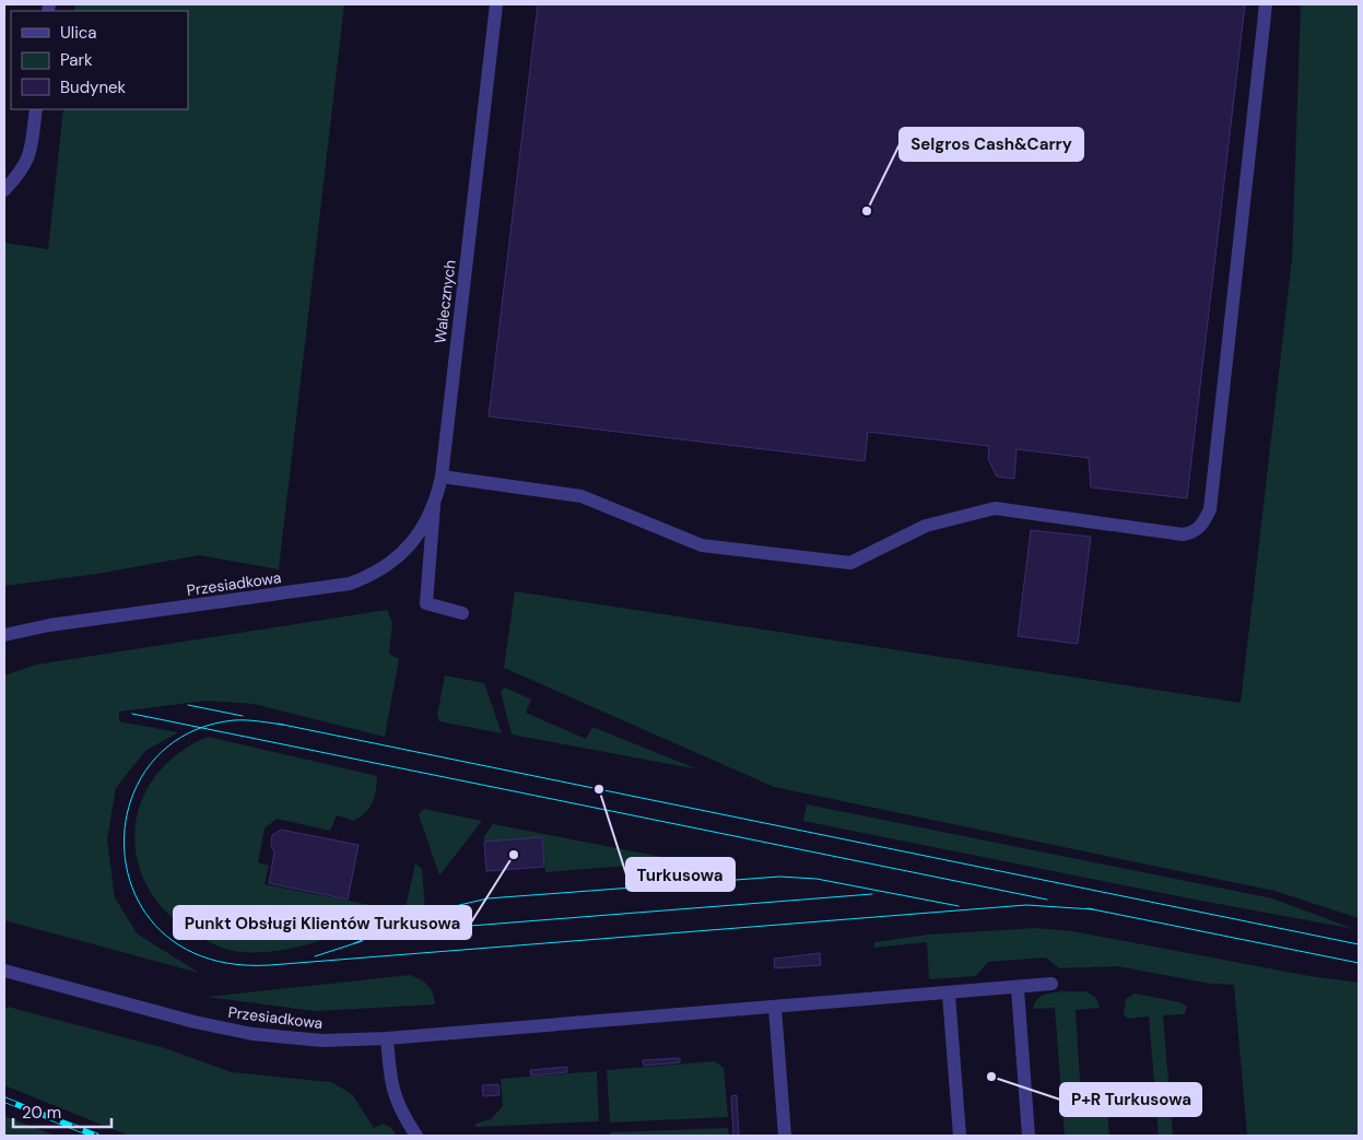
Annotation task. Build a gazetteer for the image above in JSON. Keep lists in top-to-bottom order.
{
  "streets": {
    "street": ["Walecznych", "Przesiadkowa"]
  },
  "crossings": [
    ["Walecznych", "Przesiadkowa"]
  ],
  "places": [
    "Selgros Cash&Carry",
    "Turkusowa",
    "Punkt Obsługi Klientów Turkusowa",
    "P+R Turkusowa"
  ],
  "legend": ["Ulica", "Park", "Budynek"],
  "scale_bar": "20 m"
}
